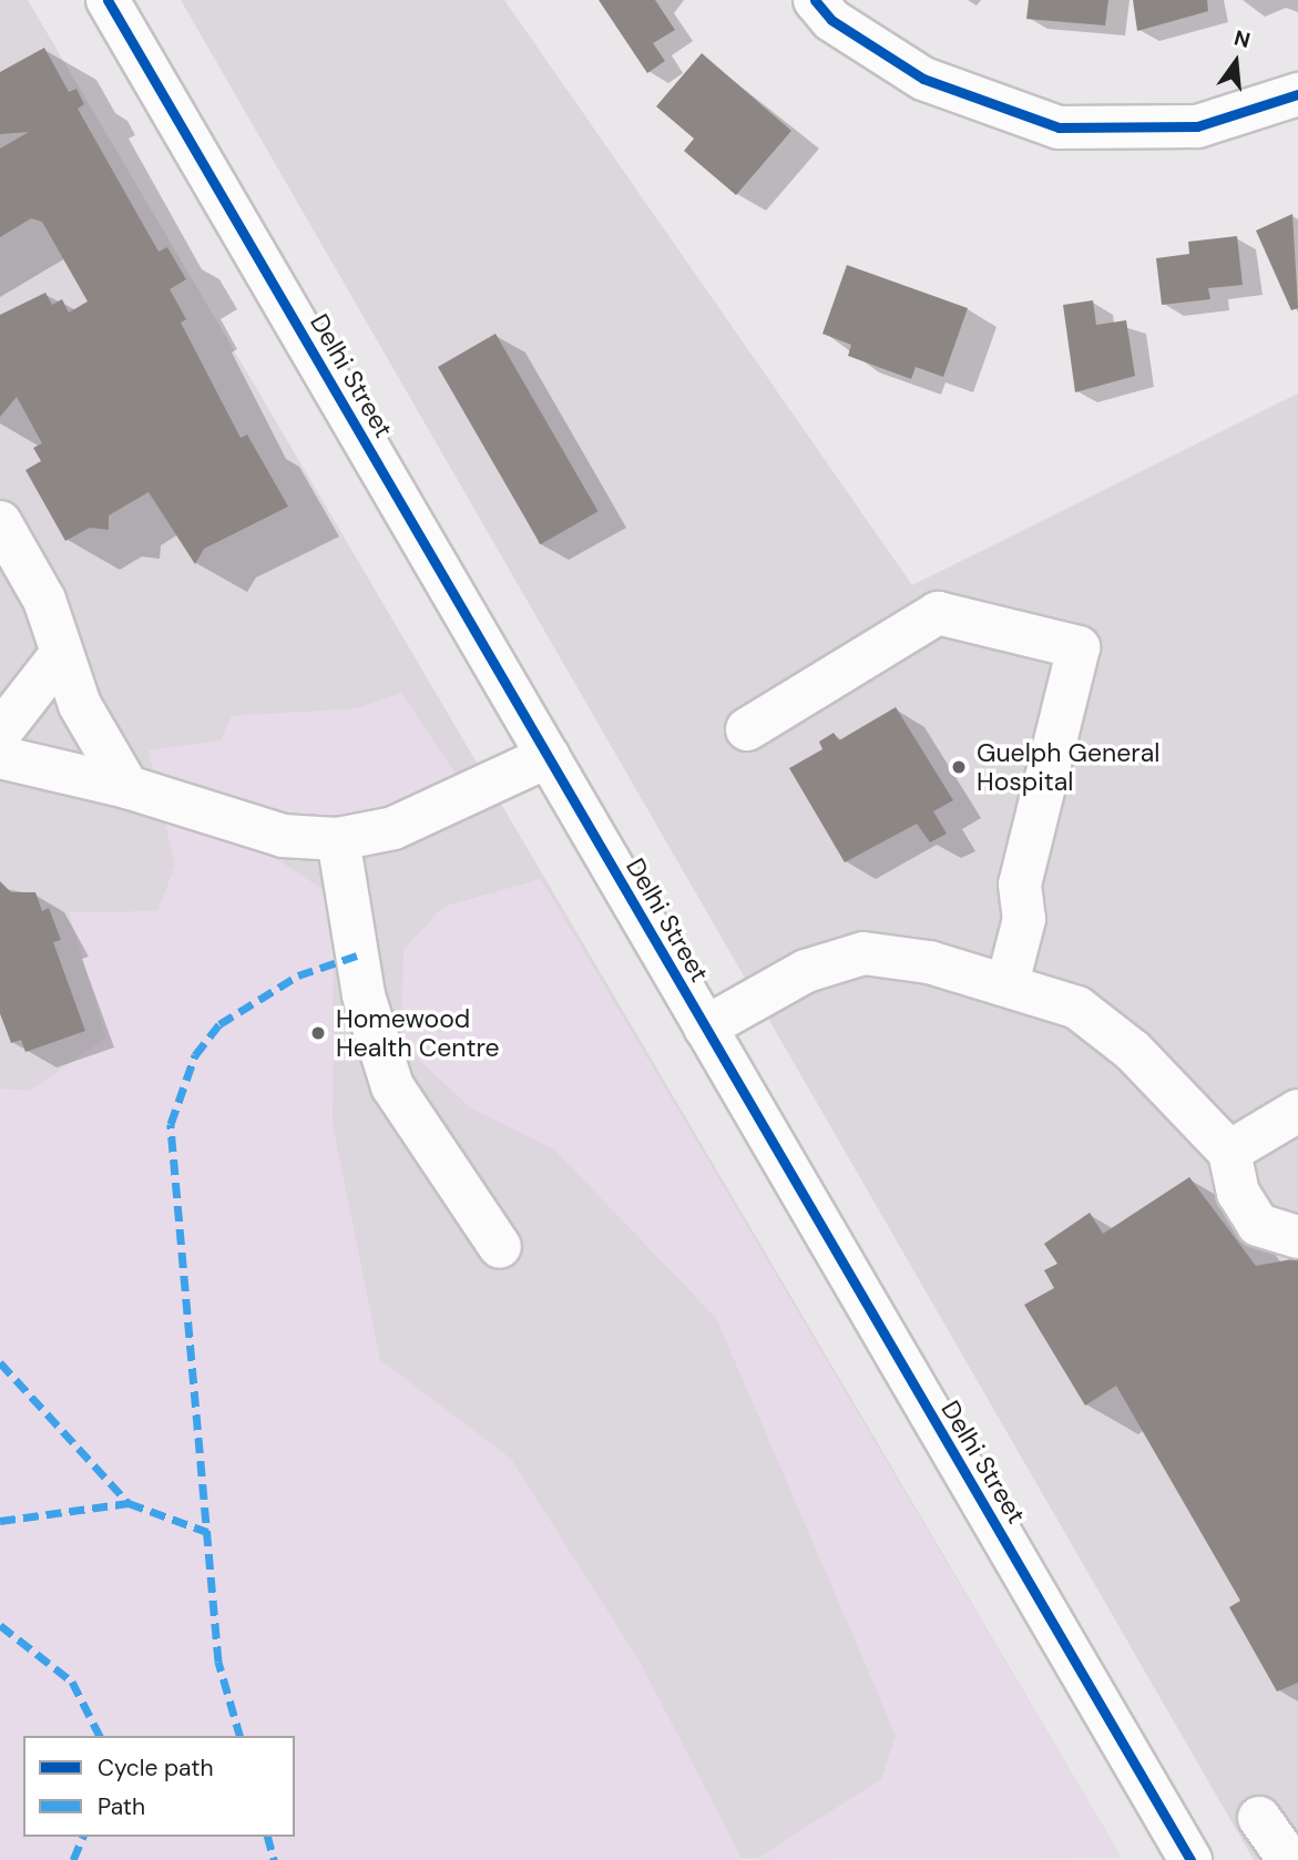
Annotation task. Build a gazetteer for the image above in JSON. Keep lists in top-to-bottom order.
{
  "streets": {
    "street": ["Delhi Street"]
  },
  "places": ["Guelph General Hospital", "Homewood Health Centre"],
  "legend": ["Cycle path", "Path"],
  "north": "top"
}
